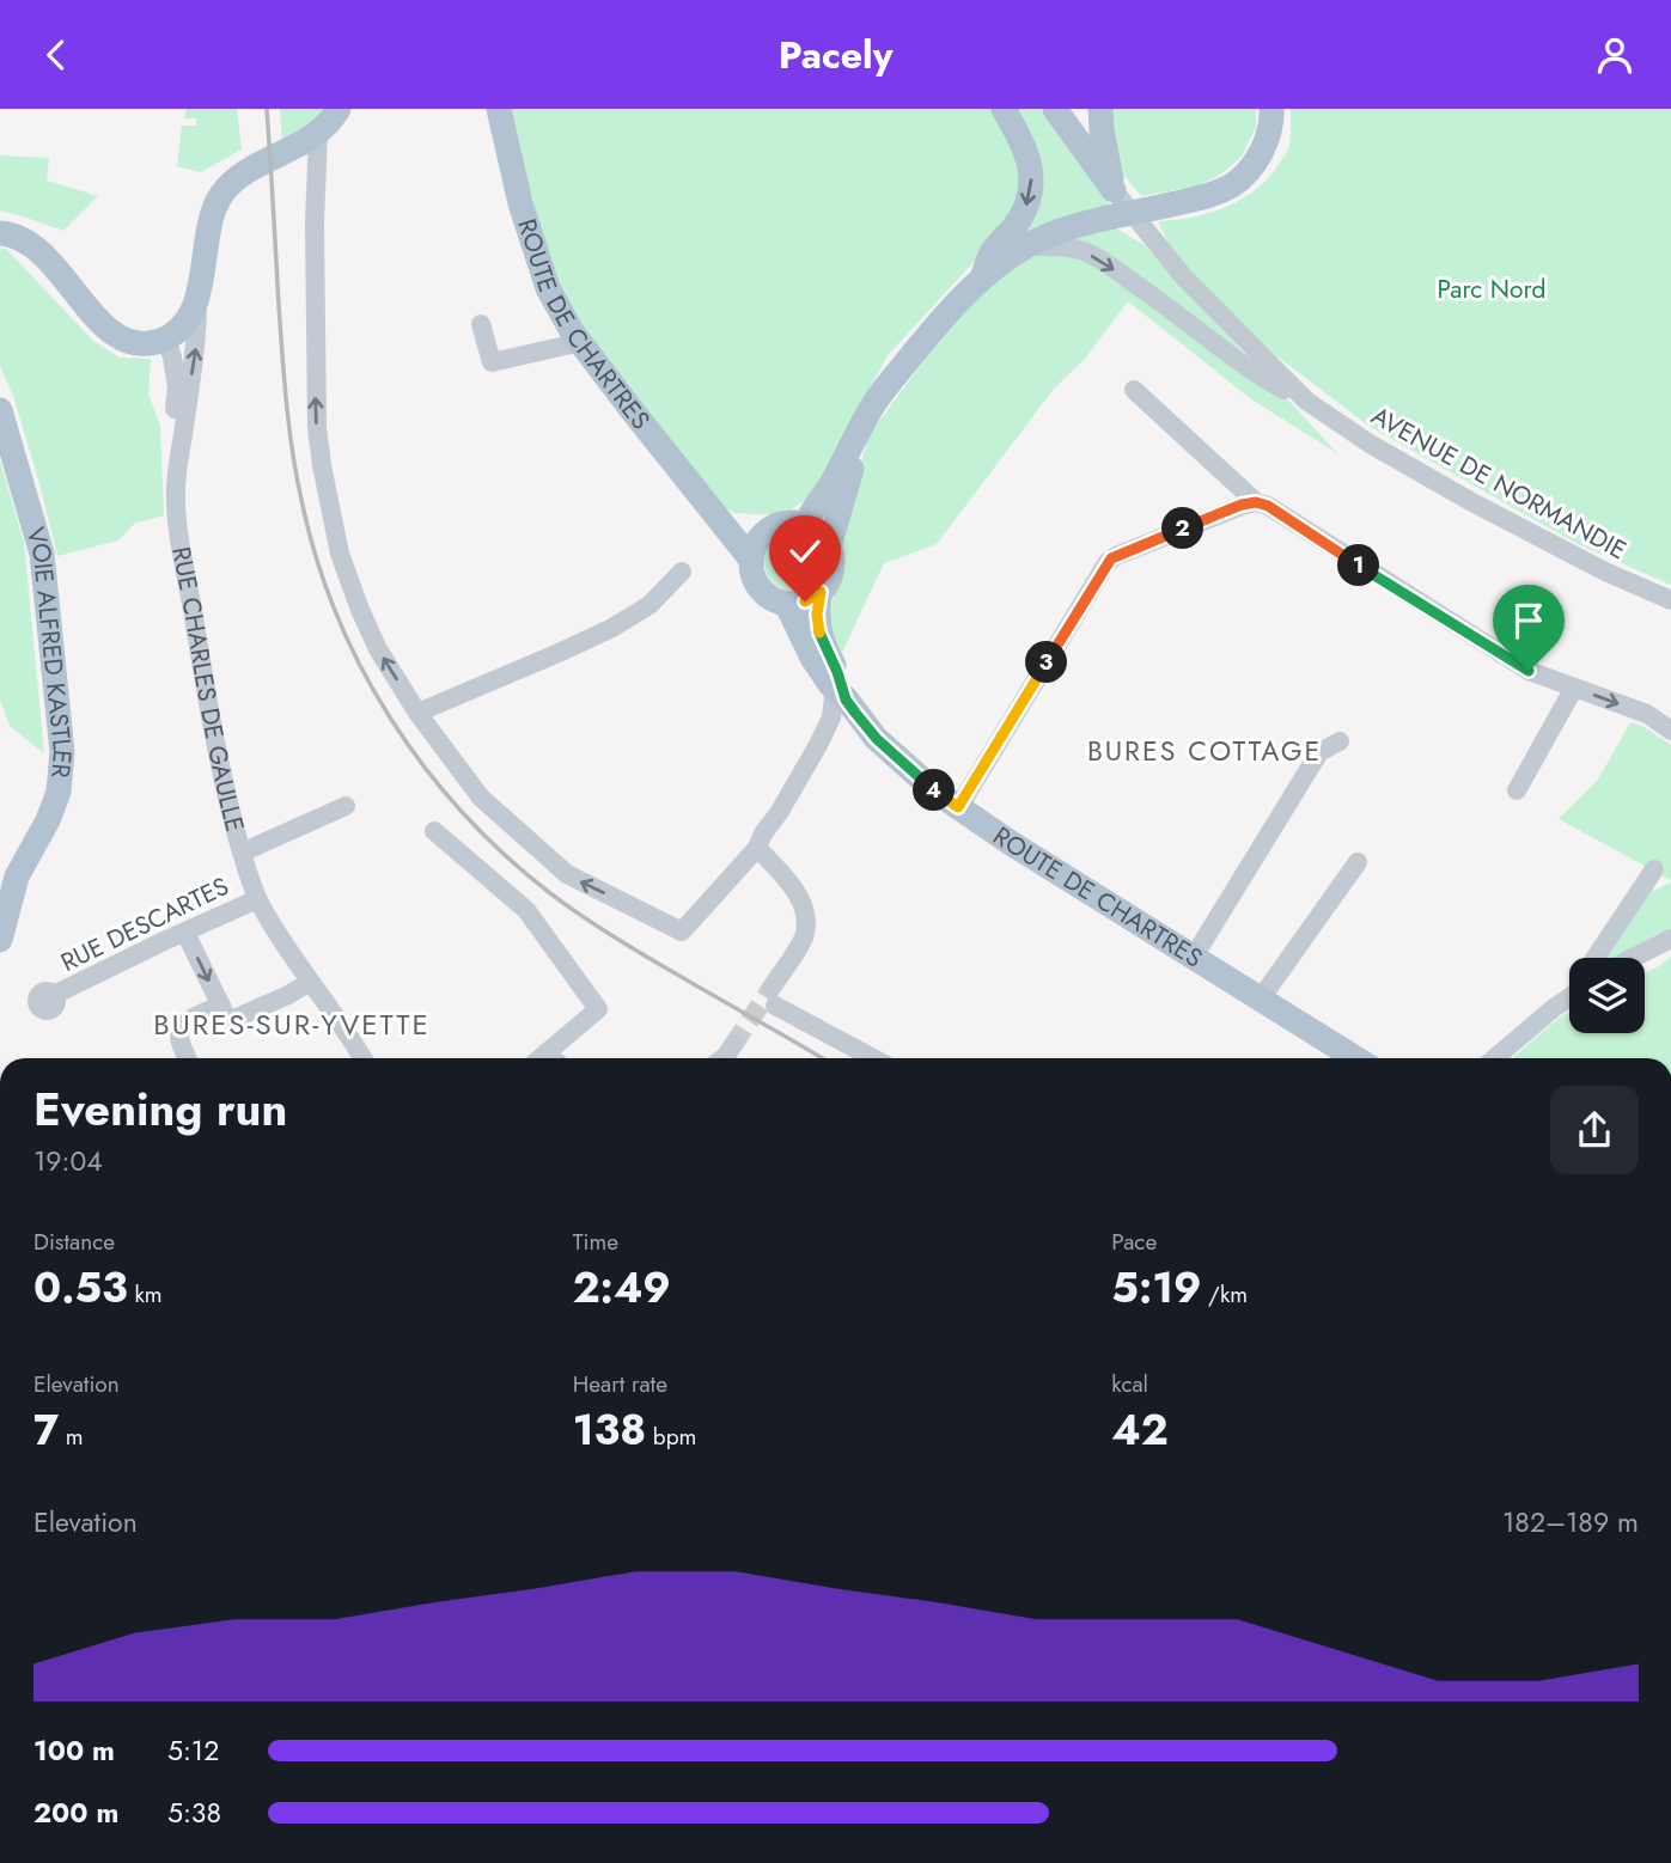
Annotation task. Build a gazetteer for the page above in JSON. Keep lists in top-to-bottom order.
{
  "streets": {
    "main road": ["ROUTE DE CHARTRES", "VOIE ALFRED KASTLER", "RUE CHARLES DE GAULLE"],
    "street": ["AVENUE DE NORMANDIE", "RUE DESCARTES"]
  },
  "crossings": [
    ["RUE CHARLES DE GAULLE", "RUE DESCARTES"]
  ],
  "districts": ["BURES COTTAGE", "BURES-SUR-YVETTE"],
  "parks": ["Parc Nord"],
  "page": {
    "header": "Pacely",
    "pins": [
      "2",
      "1",
      "3",
      "4"
    ],
    "heading": ["Evening run", "19:04"],
    "stats": [
      ["Distance", "0.53 km"],
      ["Time", "2:49"],
      ["Pace", "5:19 /km"],
      ["Elevation", "7 m"],
      ["Heart rate", "138 bpm"],
      ["kcal", "42"]
    ],
    "chart": ["Elevation", "182–189 m"],
    "list": [
      {
        "name": "100 m",
        "note": "5:12"
      },
      {
        "name": "200 m",
        "note": "5:38"
      }
    ]
  }
}
